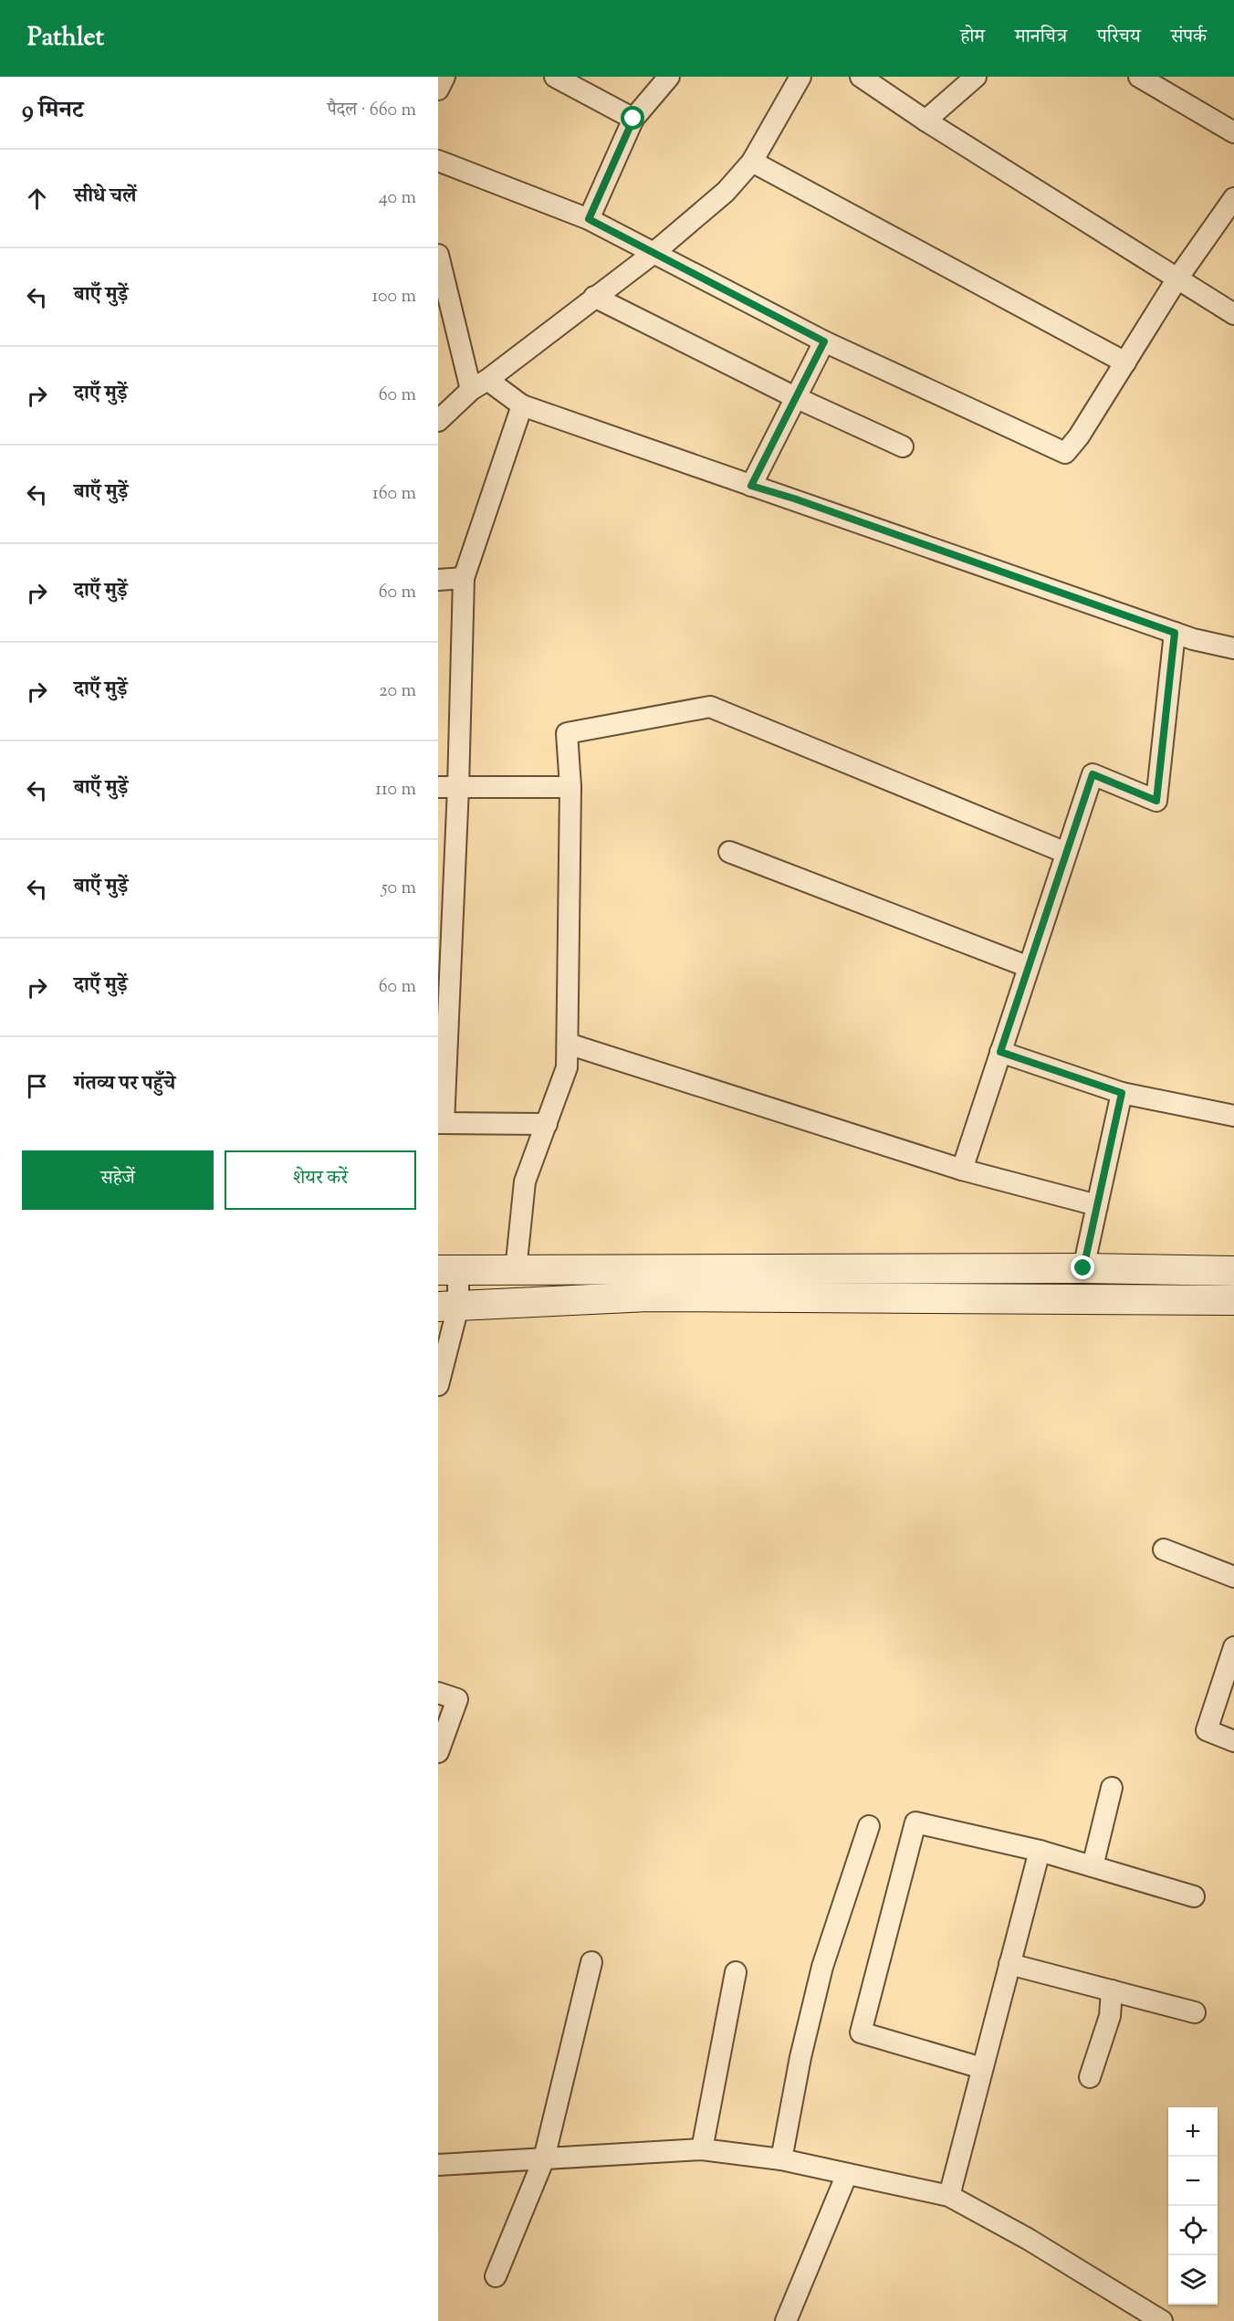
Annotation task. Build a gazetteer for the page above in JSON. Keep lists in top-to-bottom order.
{
  "page": {
    "header": "Pathlet",
    "nav": [
      "होम",
      "मानचित्र",
      "परिचय",
      "संपर्क"
    ],
    "heading": ["9 मिनट", "पैदल · 660 m"],
    "list": [
      ["सीधे चलें", "40 m"],
      ["बाएँ मुड़ें", "100 m"],
      ["दाएँ मुड़ें", "60 m"],
      ["बाएँ मुड़ें", "160 m"],
      ["दाएँ मुड़ें", "60 m"],
      ["दाएँ मुड़ें", "20 m"],
      ["बाएँ मुड़ें", "110 m"],
      ["बाएँ मुड़ें", "50 m"],
      ["दाएँ मुड़ें", "60 m"],
      "गंतव्य पर पहुँचे"
    ],
    "buttons": ["सहेजें", "शेयर करें"],
    "map_buttons": ["+", "−"]
  }
}
